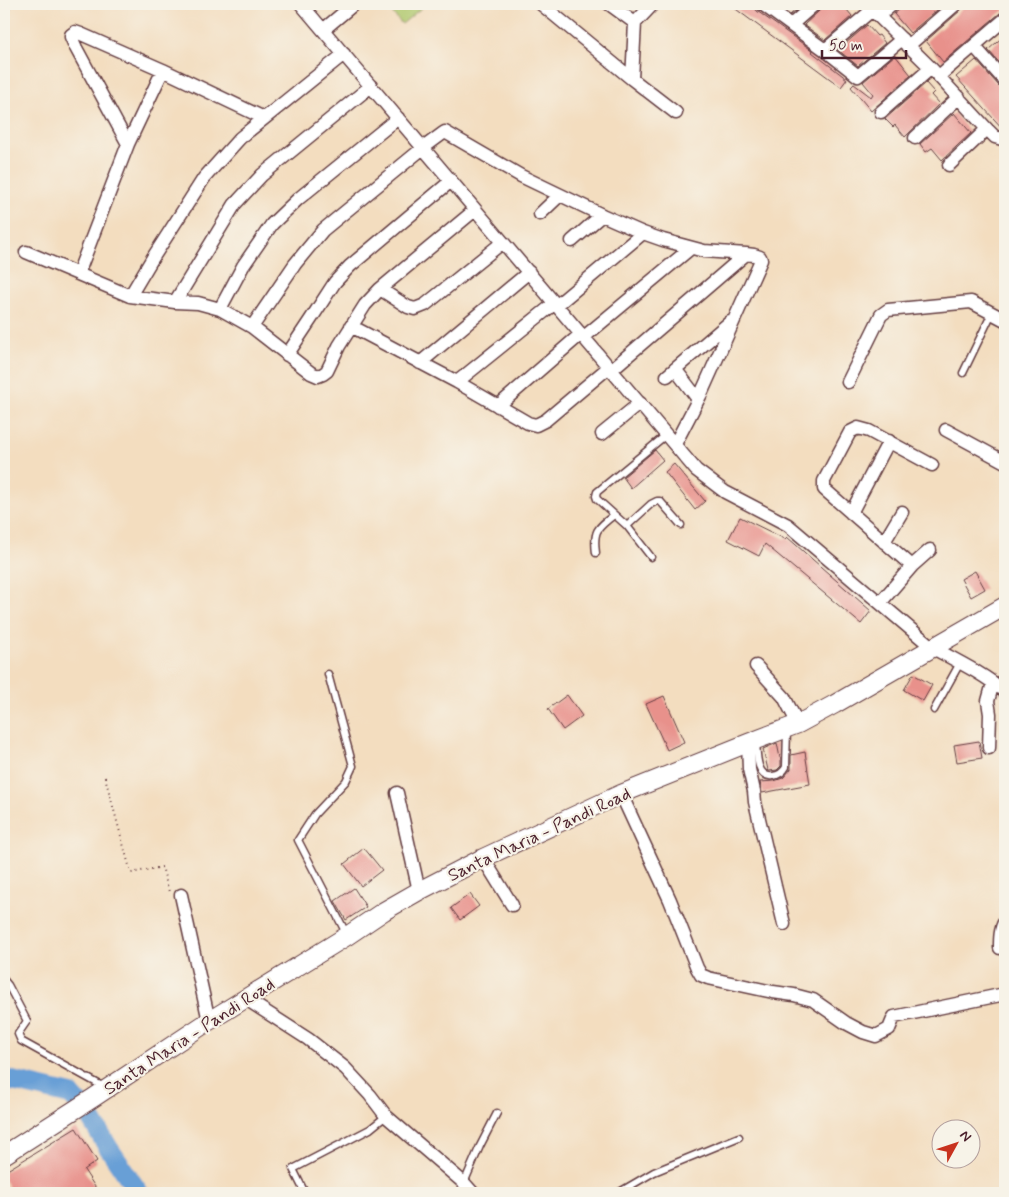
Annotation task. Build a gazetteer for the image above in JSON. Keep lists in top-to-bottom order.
{
  "streets": {
    "main road": ["Santa Maria - Pandi Road"]
  },
  "scale_bar": "50 m",
  "north": "top right"
}
